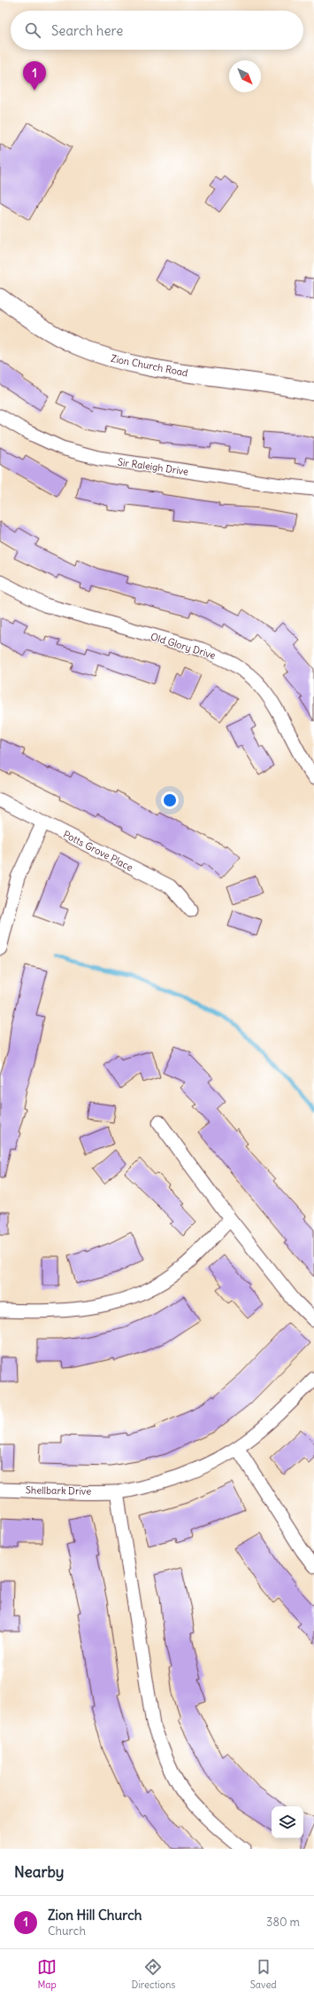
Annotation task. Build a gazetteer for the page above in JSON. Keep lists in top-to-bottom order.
{
  "streets": {
    "street": [
      "Zion Church Road",
      "Sir Raleigh Drive",
      "Old Glory Drive",
      "Potts Grove Place",
      "Shellbark Drive"
    ]
  },
  "north": "bottom right",
  "page": {
    "search": "Search here",
    "pins": "1",
    "heading": "Nearby",
    "list": [
      {
        "mark": "1",
        "name": "Zion Hill Church",
        "note": "Church",
        "value": "380 m"
      }
    ],
    "nav": ["Map", "Directions", "Saved"]
  }
}
